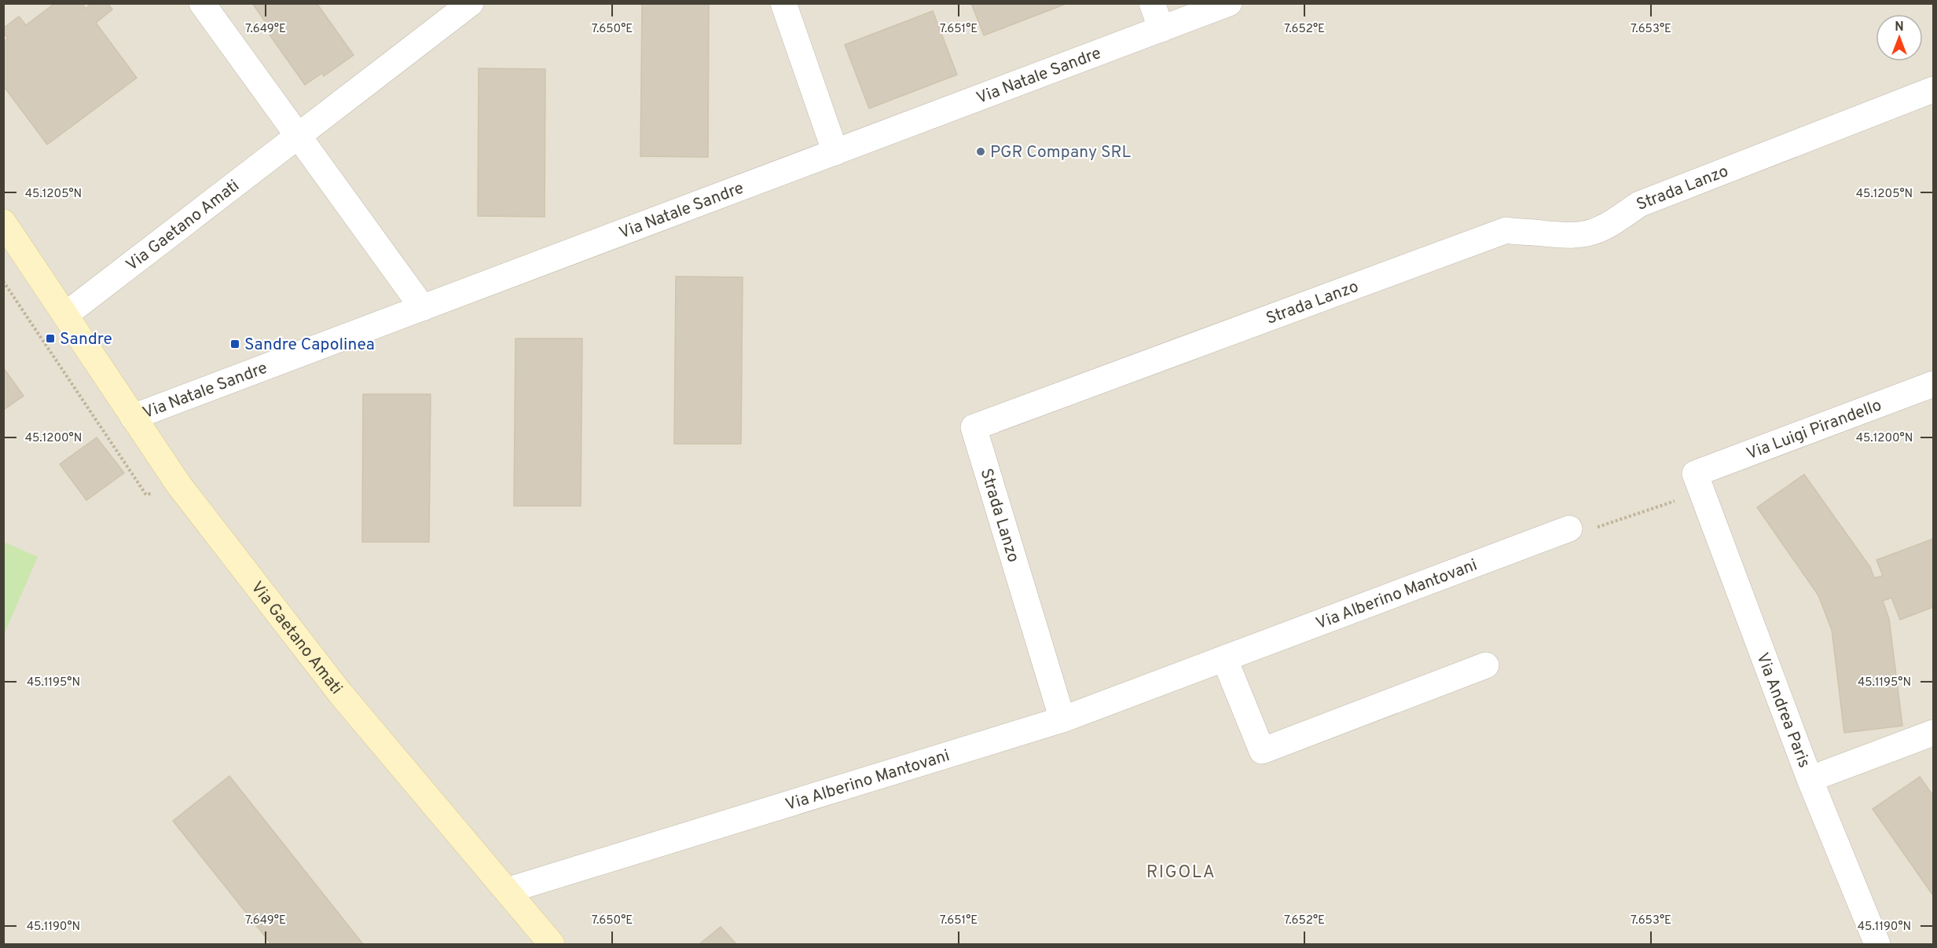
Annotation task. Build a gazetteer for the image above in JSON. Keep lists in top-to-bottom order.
{
  "streets": {
    "street": [
      "Via Natale Sandre",
      "Strada Lanzo",
      "Via Gaetano Amati",
      "Via Luigi Pirandello",
      "Via Alberino Mantovani",
      "Via Andrea Paris"
    ]
  },
  "crossings": [
    ["Via Natale Sandre", "Via Gaetano Amati"],
    ["Strada Lanzo", "Via Alberino Mantovani"],
    ["Via Gaetano Amati", "Via Alberino Mantovani"],
    ["Via Luigi Pirandello", "Via Andrea Paris"]
  ],
  "districts": ["RIGOLA"],
  "places": {
    "other": ["PGR Company SRL"],
    "transit": ["Sandre", "Sandre Capolinea"]
  },
  "north": "top",
  "coordinates": [
    "7.649°E",
    "7.650°E",
    "7.651°E",
    "7.652°E",
    "7.653°E",
    "45.1205°N",
    "45.1200°N",
    "45.1195°N",
    "45.1190°N"
  ]
}
